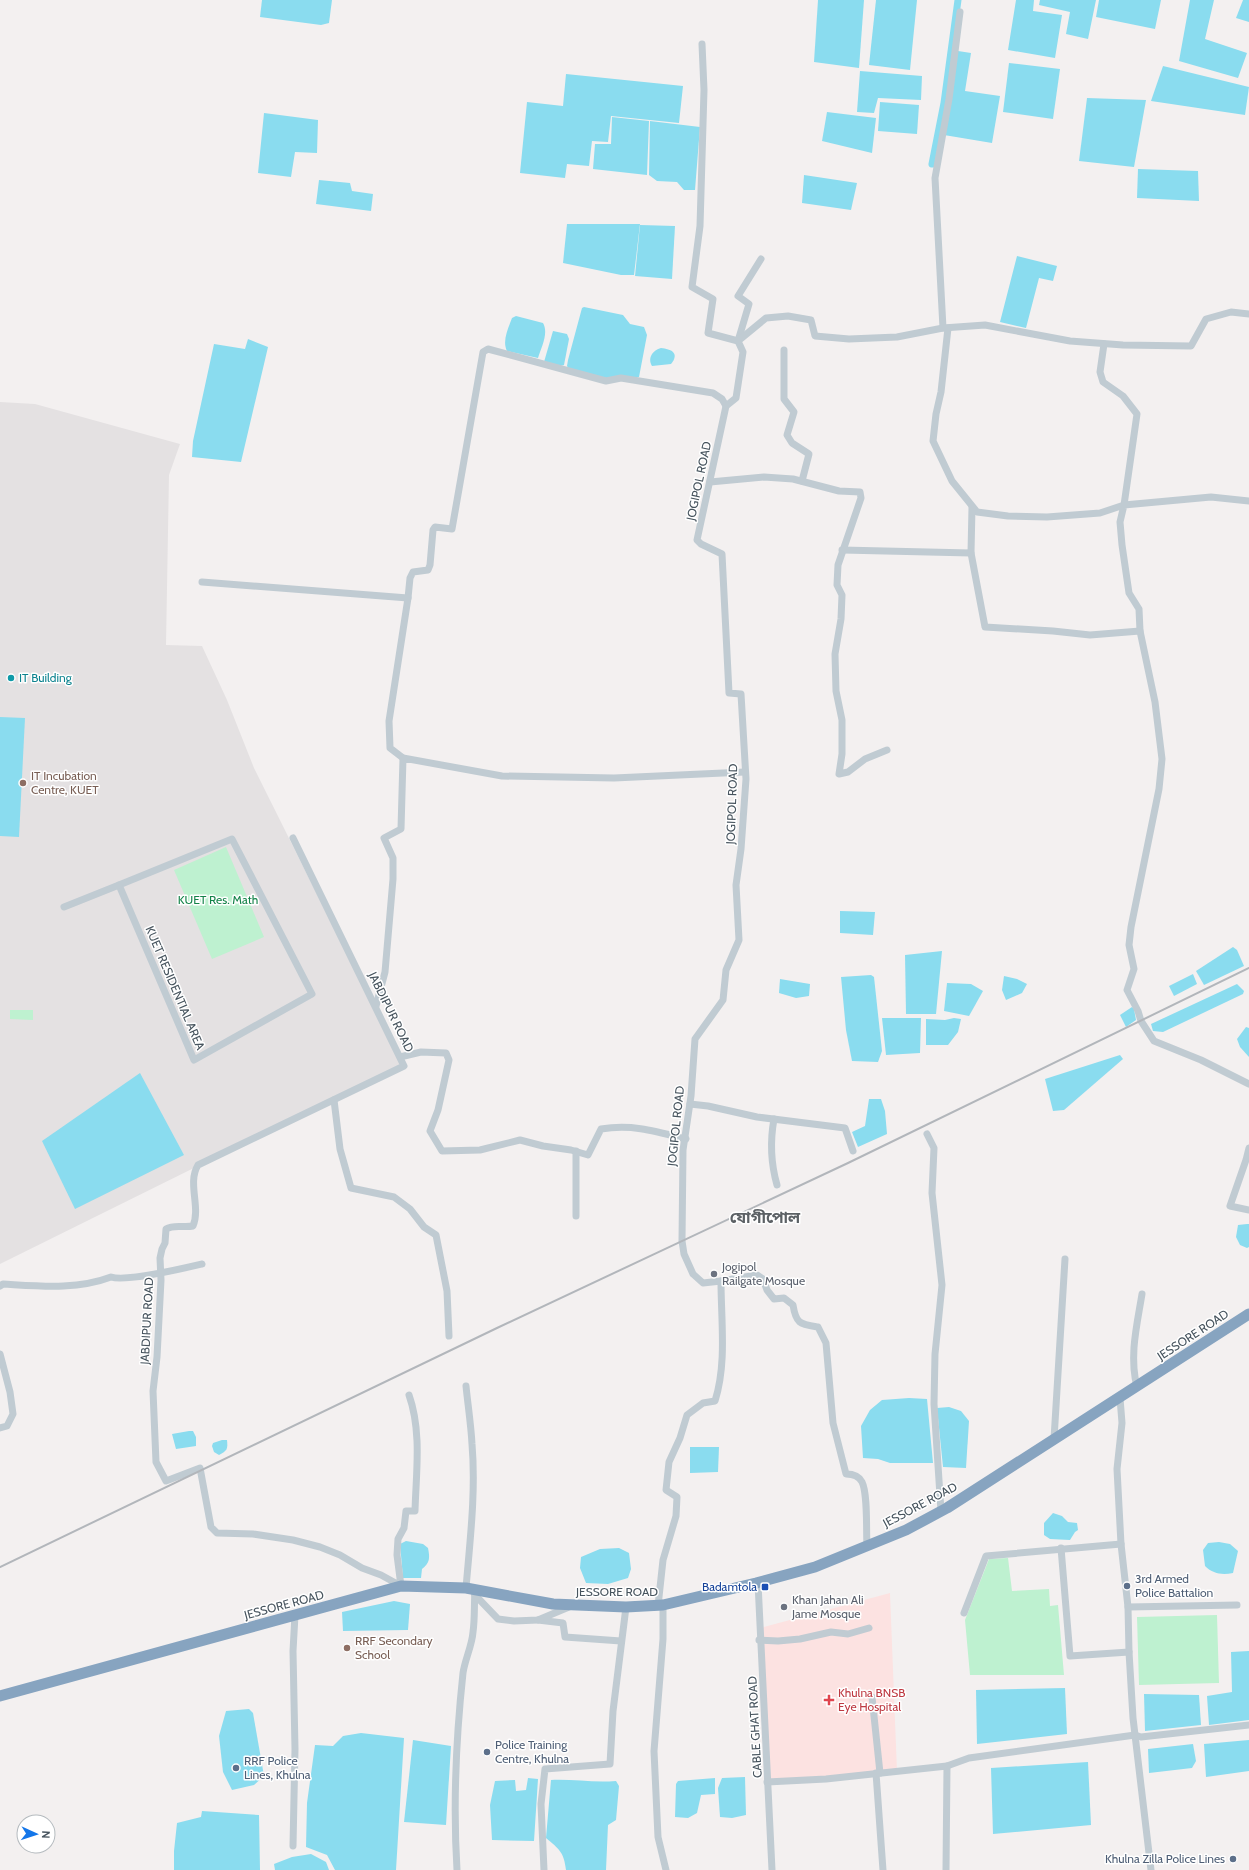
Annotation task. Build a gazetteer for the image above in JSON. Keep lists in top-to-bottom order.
{
  "streets": {
    "highway": ["JESSORE ROAD"],
    "street": [
      "JOGIPOL ROAD",
      "KUET RESIDENTIAL AREA",
      "JABDIPUR ROAD",
      "CABLE GHAT ROAD"
    ]
  },
  "crossings": [
    ["JABDIPUR ROAD", "JESSORE ROAD"],
    ["JESSORE ROAD", "CABLE GHAT ROAD"]
  ],
  "districts": ["যোগীপোল"],
  "parks": ["KUET Res. Math"],
  "places": {
    "other": [
      "IT Building",
      "IT Incubation Centre, KUET",
      "Jogipol Railgate Mosque",
      "3rd Armed Police Battalion",
      "Khan Jahan Ali Jame Mosque",
      "RRF Secondary School",
      "Police Training Centre, Khulna",
      "RRF Police Lines, Khulna",
      "Khulna Zilla Police Lines"
    ],
    "transit": ["Badamtola"],
    "health": ["Khulna BNSB Eye Hospital"]
  },
  "north": "right"
}
